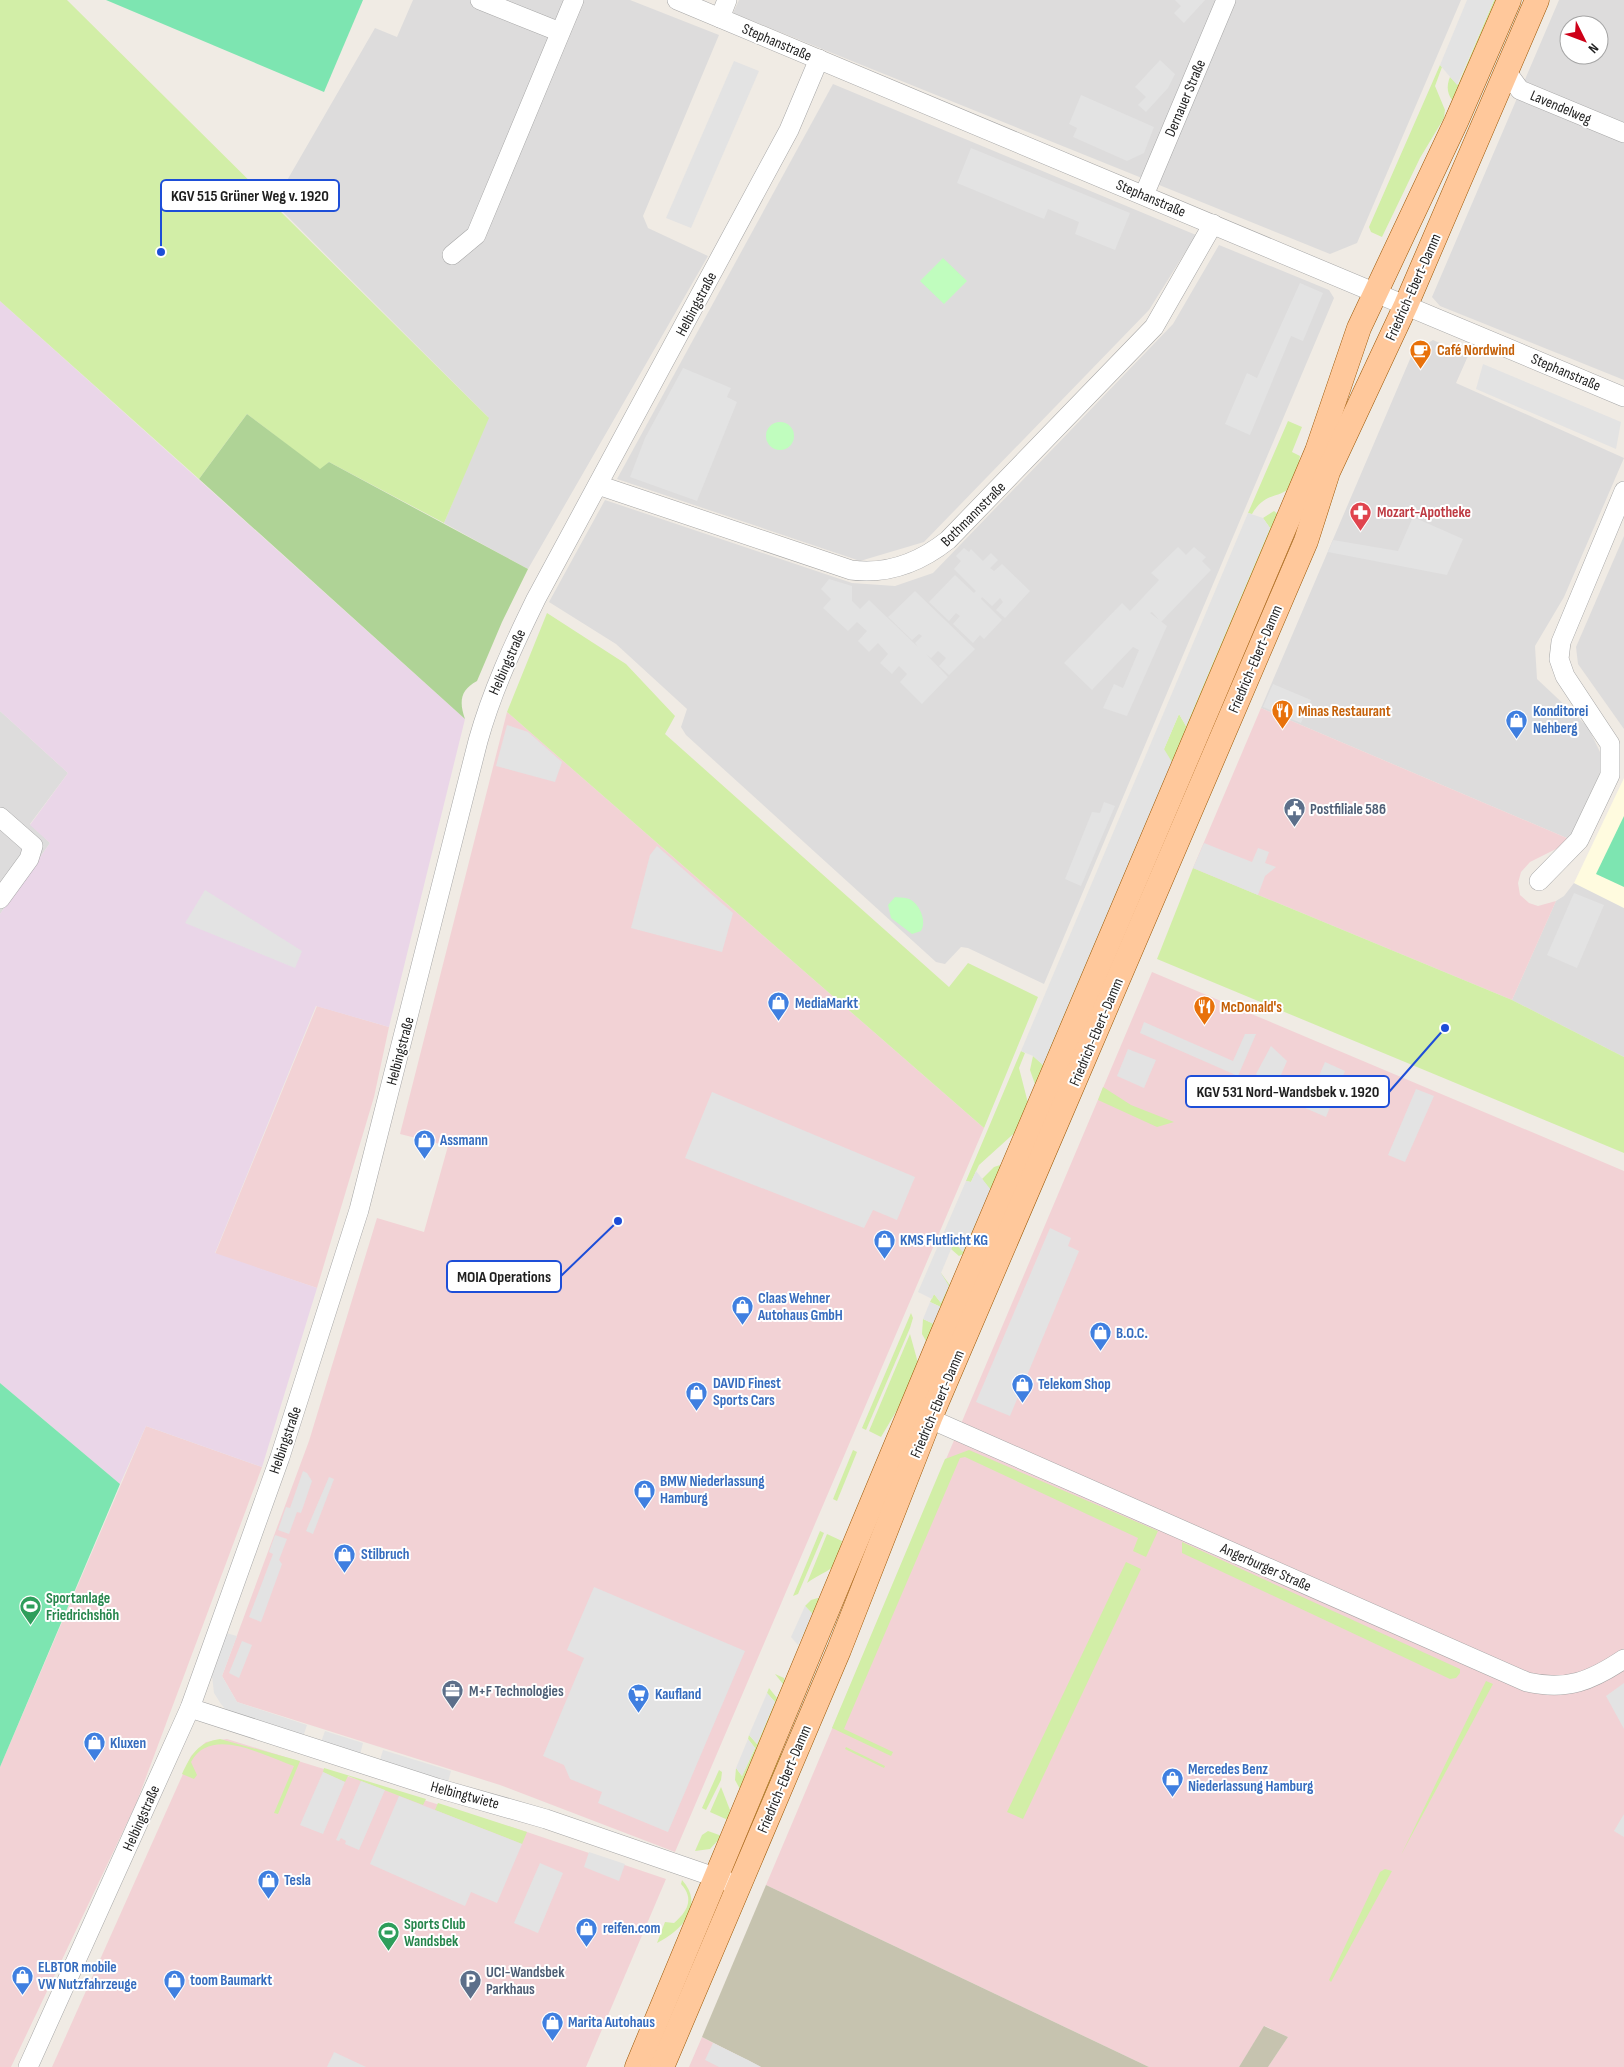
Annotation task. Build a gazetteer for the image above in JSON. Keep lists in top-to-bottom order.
{
  "streets": {
    "main road": ["Friedrich-Ebert-Damm"],
    "street": [
      "Stephanstraße",
      "Dernauer Straße",
      "Lavendelweg",
      "Helbingstraße",
      "Bothmannstraße",
      "Angerburger Straße",
      "Helbingtwiete"
    ]
  },
  "crossings": [
    ["Stephanstraße", "Dernauer Straße"],
    ["Stephanstraße", "Friedrich-Ebert-Damm"],
    ["Stephanstraße", "Helbingstraße"],
    ["Stephanstraße", "Bothmannstraße"],
    ["Lavendelweg", "Friedrich-Ebert-Damm"],
    ["Friedrich-Ebert-Damm", "Angerburger Straße"],
    ["Friedrich-Ebert-Damm", "Helbingtwiete"],
    ["Helbingstraße", "Bothmannstraße"],
    ["Helbingstraße", "Helbingtwiete"]
  ],
  "places": {
    "other": ["KGV 515 Grüner Weg v. 1920", "KGV 531 Nord-Wandsbek v. 1920", "MOIA Operations"],
    "cafe": ["Café Nordwind"],
    "pharmacy": ["Mozart-Apotheke"],
    "restaurant": ["Minas Restaurant", "McDonald's"],
    "shop": [
      "Konditorei Nehberg",
      "MediaMarkt",
      "Assmann",
      "KMS Flutlicht KG",
      "Claas Wehner Autohaus GmbH",
      "B.O.C.",
      "Telekom Shop",
      "DAVID Finest Sports Cars",
      "BMW Niederlassung Hamburg",
      "Stilbruch",
      "Kluxen",
      "Mercedes Benz Niederlassung Hamburg",
      "Tesla",
      "reifen.com",
      "ELBTOR mobile VW Nutzfahrzeuge",
      "toom Baumarkt",
      "Marita Autohaus"
    ],
    "public building": ["Postfiliale 586"],
    "sports": ["Sportanlage Friedrichshöh", "Sports Club Wandsbek"],
    "office": ["M+F Technologies"],
    "supermarket": ["Kaufland"],
    "parking": ["UCI-Wandsbek Parkhaus"]
  },
  "north": "bottom right"
}
